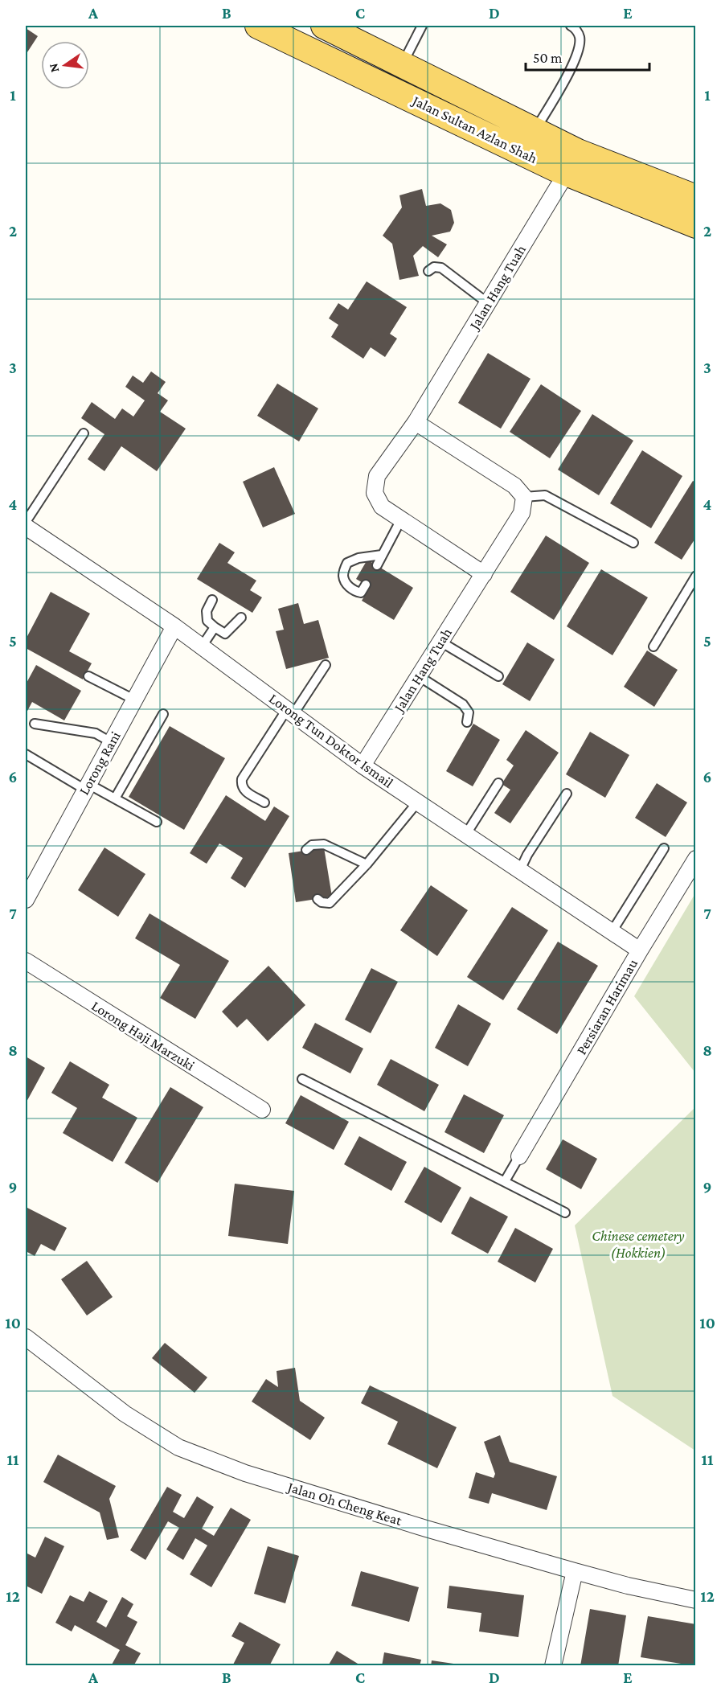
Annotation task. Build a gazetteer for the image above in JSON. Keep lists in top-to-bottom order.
{
  "streets": {
    "main road": ["Jalan Sultan Azlan Shah"],
    "street": [
      "Jalan Hang Tuah",
      "Lorong Tun Doktor Ismail",
      "Lorong Rani",
      "Persiaran Harimau",
      "Lorong Haji Marzuki",
      "Jalan Oh Cheng Keat"
    ]
  },
  "crossings": [
    ["Jalan Sultan Azlan Shah", "Jalan Hang Tuah"],
    ["Jalan Hang Tuah", "Lorong Tun Doktor Ismail"],
    ["Lorong Tun Doktor Ismail", "Lorong Rani"],
    ["Lorong Tun Doktor Ismail", "Persiaran Harimau"]
  ],
  "parks": ["Chinese cemetery (Hokkien)"],
  "scale_bar": "50 m",
  "north": "left",
  "grid": {
    "columns": [
      "A",
      "B",
      "C",
      "D",
      "E"
    ],
    "rows": [
      "1",
      "2",
      "3",
      "4",
      "5",
      "6",
      "7",
      "8",
      "9",
      "10",
      "11",
      "12"
    ]
  }
}
